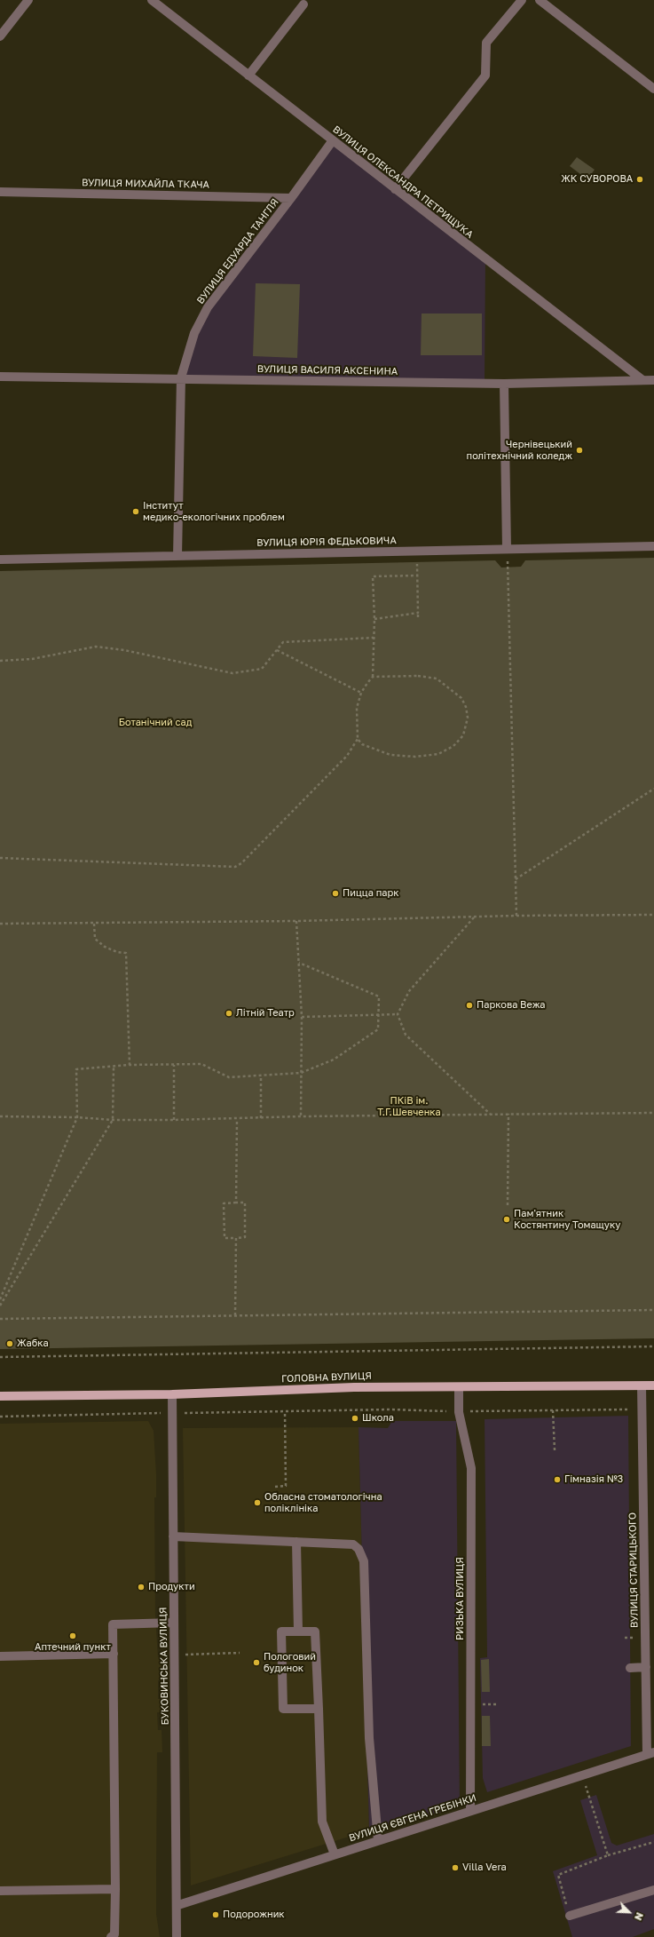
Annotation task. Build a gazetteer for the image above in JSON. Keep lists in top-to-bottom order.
{
  "streets": {
    "main road": ["ГОЛОВНА ВУЛИЦЯ"],
    "street": [
      "ВУЛИЦЯ ОЛЕКСАНДРА ПЕТРИЩУКА",
      "ВУЛИЦЯ МИХАЙЛА ТКАЧА",
      "ВУЛИЦЯ ЕДУАРДА ТАНГЛЯ",
      "ВУЛИЦЯ ВАСИЛЯ АКСЕНИНА",
      "ВУЛИЦЯ ЮРІЯ ФЕДЬКОВИЧА",
      "ВУЛИЦЯ СТАРИЦЬКОГО",
      "РИЗЬКА ВУЛИЦЯ",
      "БУКОВИНСЬКА ВУЛИЦЯ",
      "ВУЛИЦЯ ЄВГЕНА ГРЕБІНКИ"
    ]
  },
  "crossings": [
    ["ВУЛИЦЯ ОЛЕКСАНДРА ПЕТРИЩУКА", "ВУЛИЦЯ ЕДУАРДА ТАНГЛЯ"],
    ["ВУЛИЦЯ ОЛЕКСАНДРА ПЕТРИЩУКА", "ВУЛИЦЯ ВАСИЛЯ АКСЕНИНА"],
    ["ВУЛИЦЯ МИХАЙЛА ТКАЧА", "ВУЛИЦЯ ЕДУАРДА ТАНГЛЯ"],
    ["ВУЛИЦЯ ЕДУАРДА ТАНГЛЯ", "ВУЛИЦЯ ВАСИЛЯ АКСЕНИНА"],
    ["ВУЛИЦЯ ЕДУАРДА ТАНГЛЯ", "ВУЛИЦЯ ЮРІЯ ФЕДЬКОВИЧА"],
    ["ГОЛОВНА ВУЛИЦЯ", "ВУЛИЦЯ СТАРИЦЬКОГО"],
    ["ГОЛОВНА ВУЛИЦЯ", "РИЗЬКА ВУЛИЦЯ"],
    ["ГОЛОВНА ВУЛИЦЯ", "БУКОВИНСЬКА ВУЛИЦЯ"],
    ["ВУЛИЦЯ СТАРИЦЬКОГО", "ВУЛИЦЯ ЄВГЕНА ГРЕБІНКИ"],
    ["РИЗЬКА ВУЛИЦЯ", "ВУЛИЦЯ ЄВГЕНА ГРЕБІНКИ"],
    ["БУКОВИНСЬКА ВУЛИЦЯ", "ВУЛИЦЯ ЄВГЕНА ГРЕБІНКИ"]
  ],
  "parks": ["Ботанічний сад", "ПКіВ ім. Т.Г.Шевченка"],
  "places": [
    "ЖК СУВОРОВА",
    "Чернівецький політехнічний коледж",
    "Інститут медико-екологічних проблем",
    "Пицца парк",
    "Паркова Вежа",
    "Літній Театр",
    "Пам'ятник Костянтину Томащуку",
    "Жабка",
    "Школа",
    "Гімназія №3",
    "Обласна стоматологічна поліклініка",
    "Продукти",
    "Аптечний пункт",
    "Пологовий будинок",
    "Villa Vera",
    "Подорожник"
  ],
  "north": "bottom right"
}
